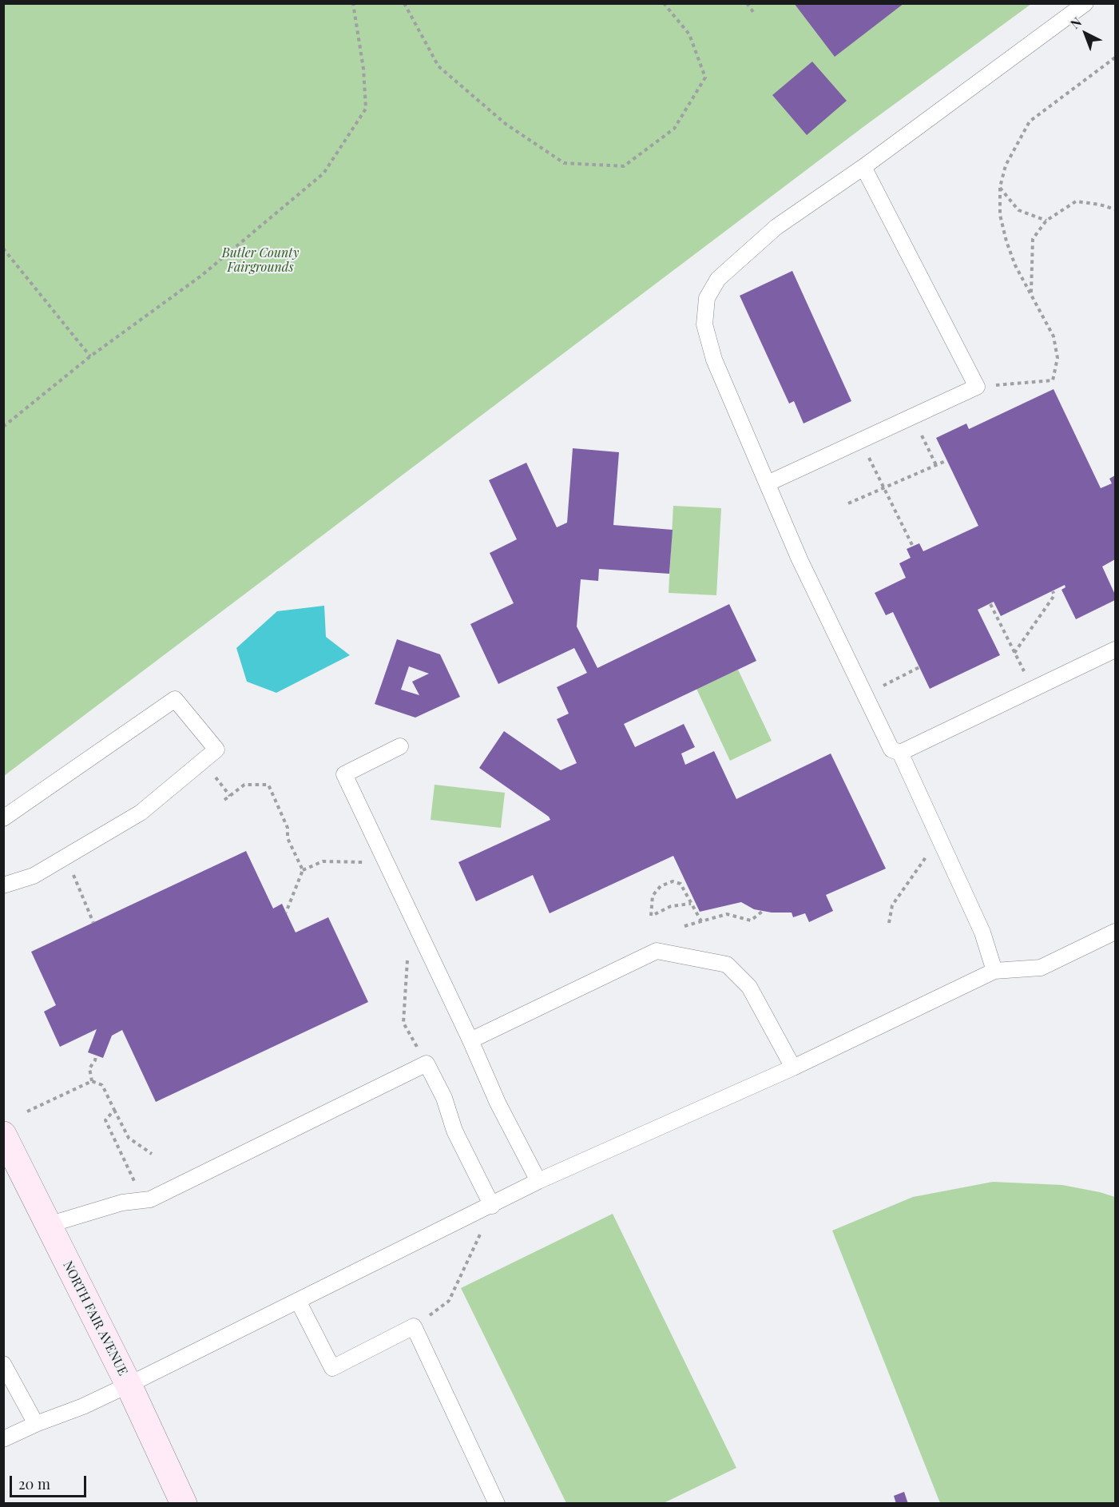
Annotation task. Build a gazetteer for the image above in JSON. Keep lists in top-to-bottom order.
{
  "streets": {
    "street": ["NORTH FAIR AVENUE"]
  },
  "parks": ["Butler County Fairgrounds"],
  "scale_bar": "20 m",
  "north": "top left"
}
